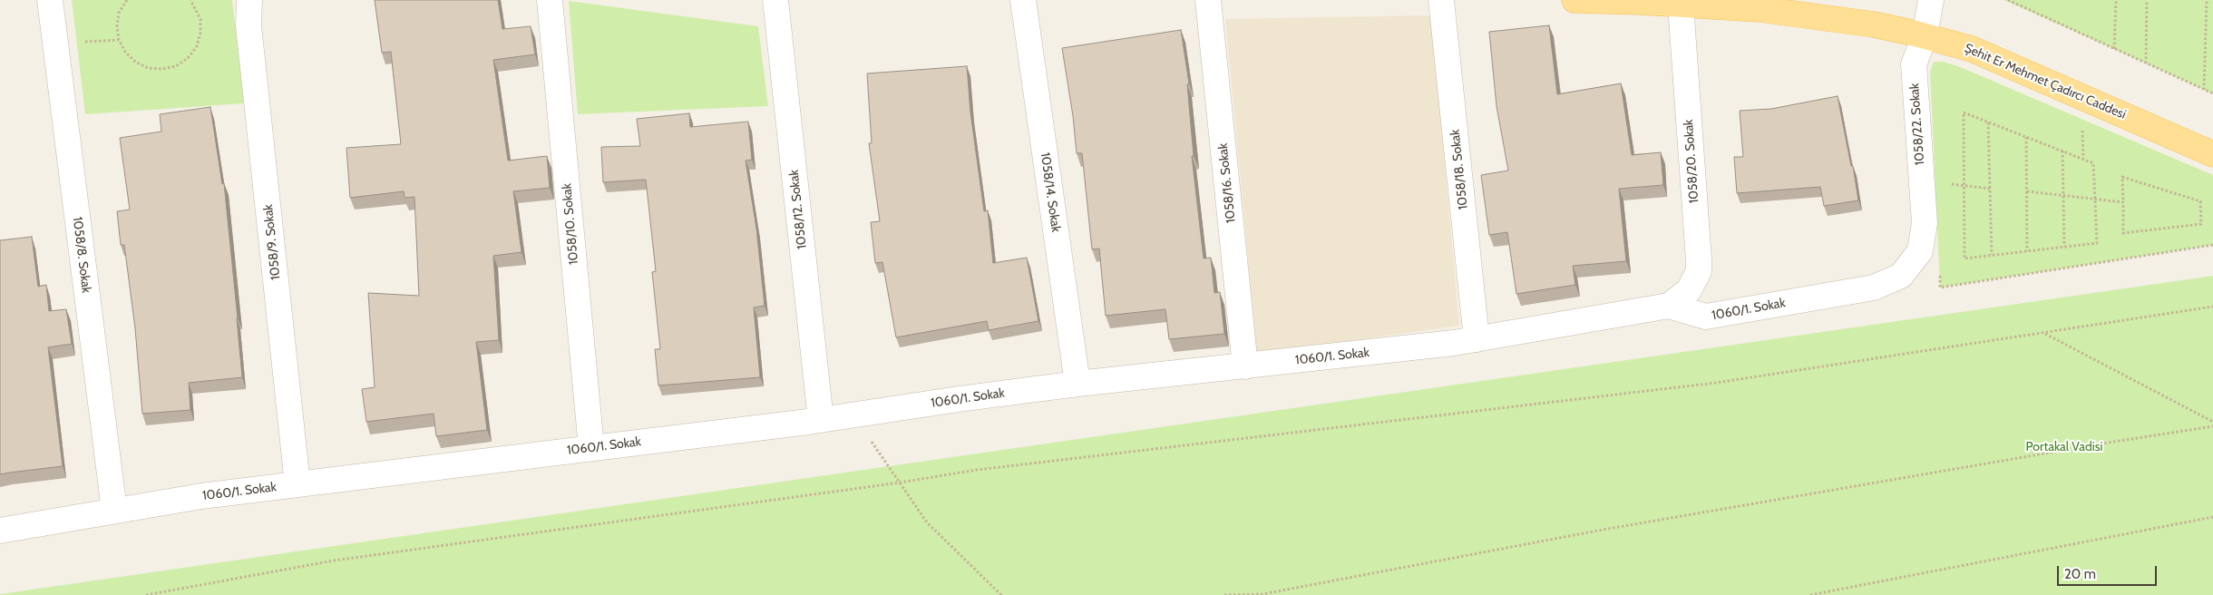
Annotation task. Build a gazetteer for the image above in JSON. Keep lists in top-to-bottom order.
{
  "streets": {
    "main road": ["Şehit Er Mehmet Çadırcı Caddesi"],
    "street": [
      "1058/22. Sokak",
      "1058/20. Sokak",
      "1058/18. Sokak",
      "1058/16. Sokak",
      "1058/14. Sokak",
      "1058/12. Sokak",
      "1058/10. Sokak",
      "1058/9. Sokak",
      "1058/8. Sokak",
      "1060/1. Sokak"
    ]
  },
  "crossings": [
    ["Şehit Er Mehmet Çadırcı Caddesi", "1058/22. Sokak"],
    ["Şehit Er Mehmet Çadırcı Caddesi", "1058/20. Sokak"],
    ["1058/22. Sokak", "1060/1. Sokak"],
    ["1058/20. Sokak", "1060/1. Sokak"],
    ["1058/18. Sokak", "1060/1. Sokak"],
    ["1058/16. Sokak", "1060/1. Sokak"],
    ["1058/14. Sokak", "1060/1. Sokak"],
    ["1058/12. Sokak", "1060/1. Sokak"],
    ["1058/10. Sokak", "1060/1. Sokak"],
    ["1058/9. Sokak", "1060/1. Sokak"],
    ["1058/8. Sokak", "1060/1. Sokak"]
  ],
  "parks": ["Portakal Vadisi"],
  "scale_bar": "20 m"
}
